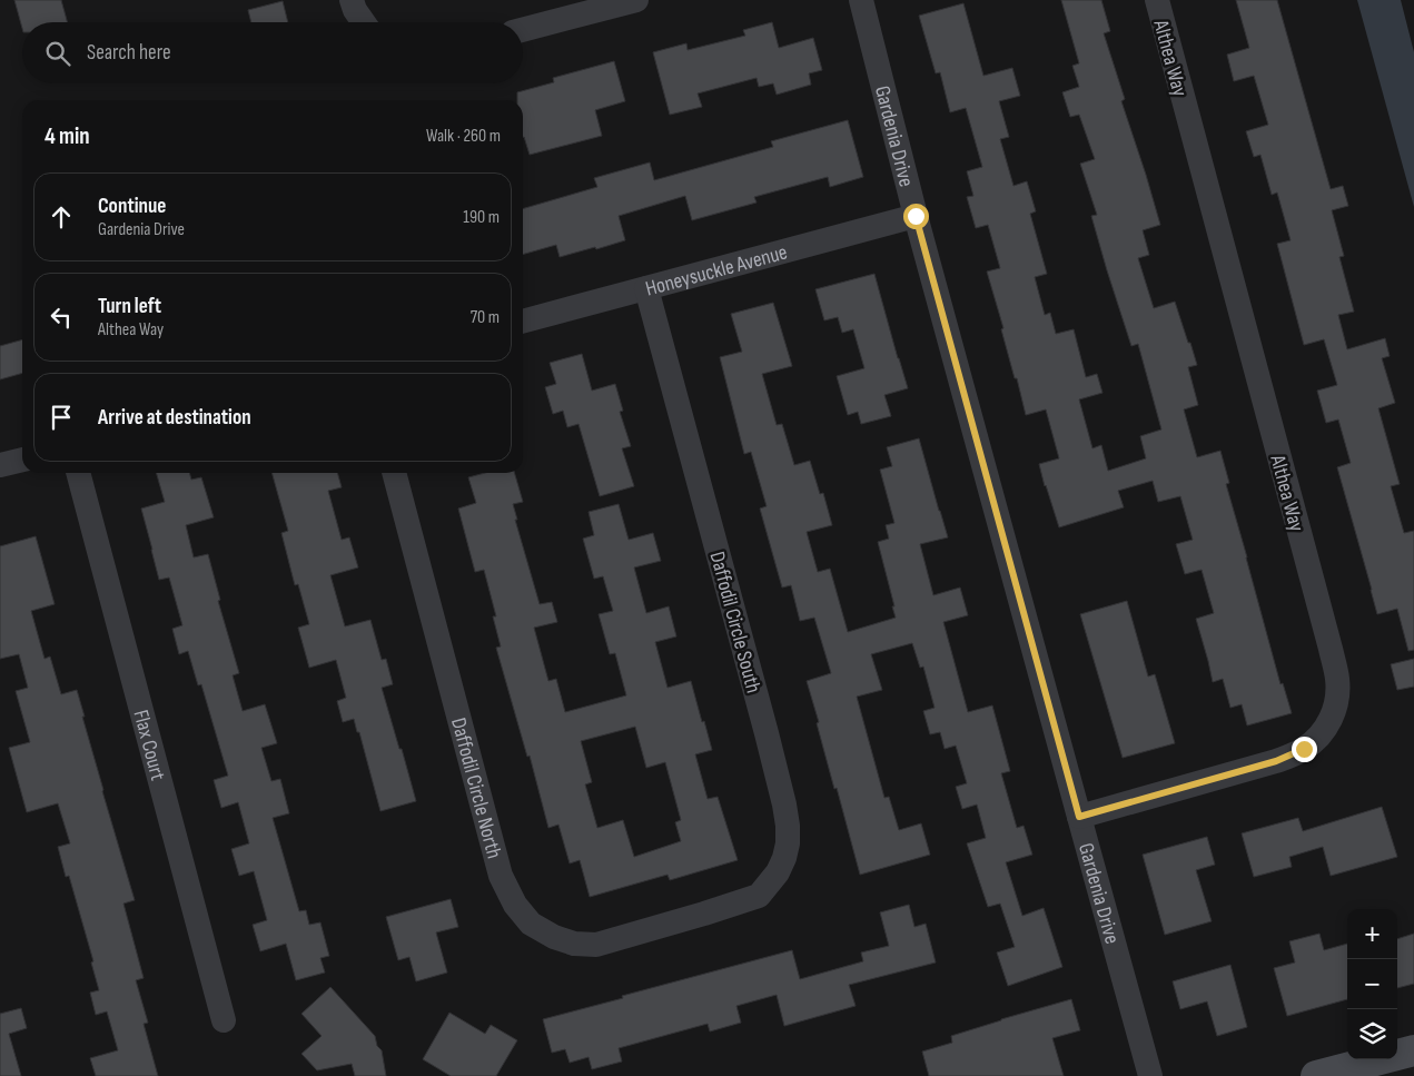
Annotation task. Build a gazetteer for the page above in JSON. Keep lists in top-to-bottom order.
{
  "streets": {
    "street": [
      "Althea Way",
      "Gardenia Drive",
      "Honeysuckle Avenue",
      "Daffodil Circle South",
      "Flax Court",
      "Daffodil Circle North"
    ]
  },
  "crossings": [
    ["Althea Way", "Gardenia Drive"],
    ["Gardenia Drive", "Honeysuckle Avenue"],
    ["Honeysuckle Avenue", "Daffodil Circle South"],
    ["Daffodil Circle South", "Daffodil Circle North"]
  ],
  "page": {
    "search": "Search here",
    "heading": ["4 min", "Walk · 260 m"],
    "list": [
      ["Continue", "Gardenia Drive", "190 m"],
      ["Turn left", "Althea Way", "70 m"],
      "Arrive at destination"
    ],
    "map_buttons": ["+", "−"]
  }
}
